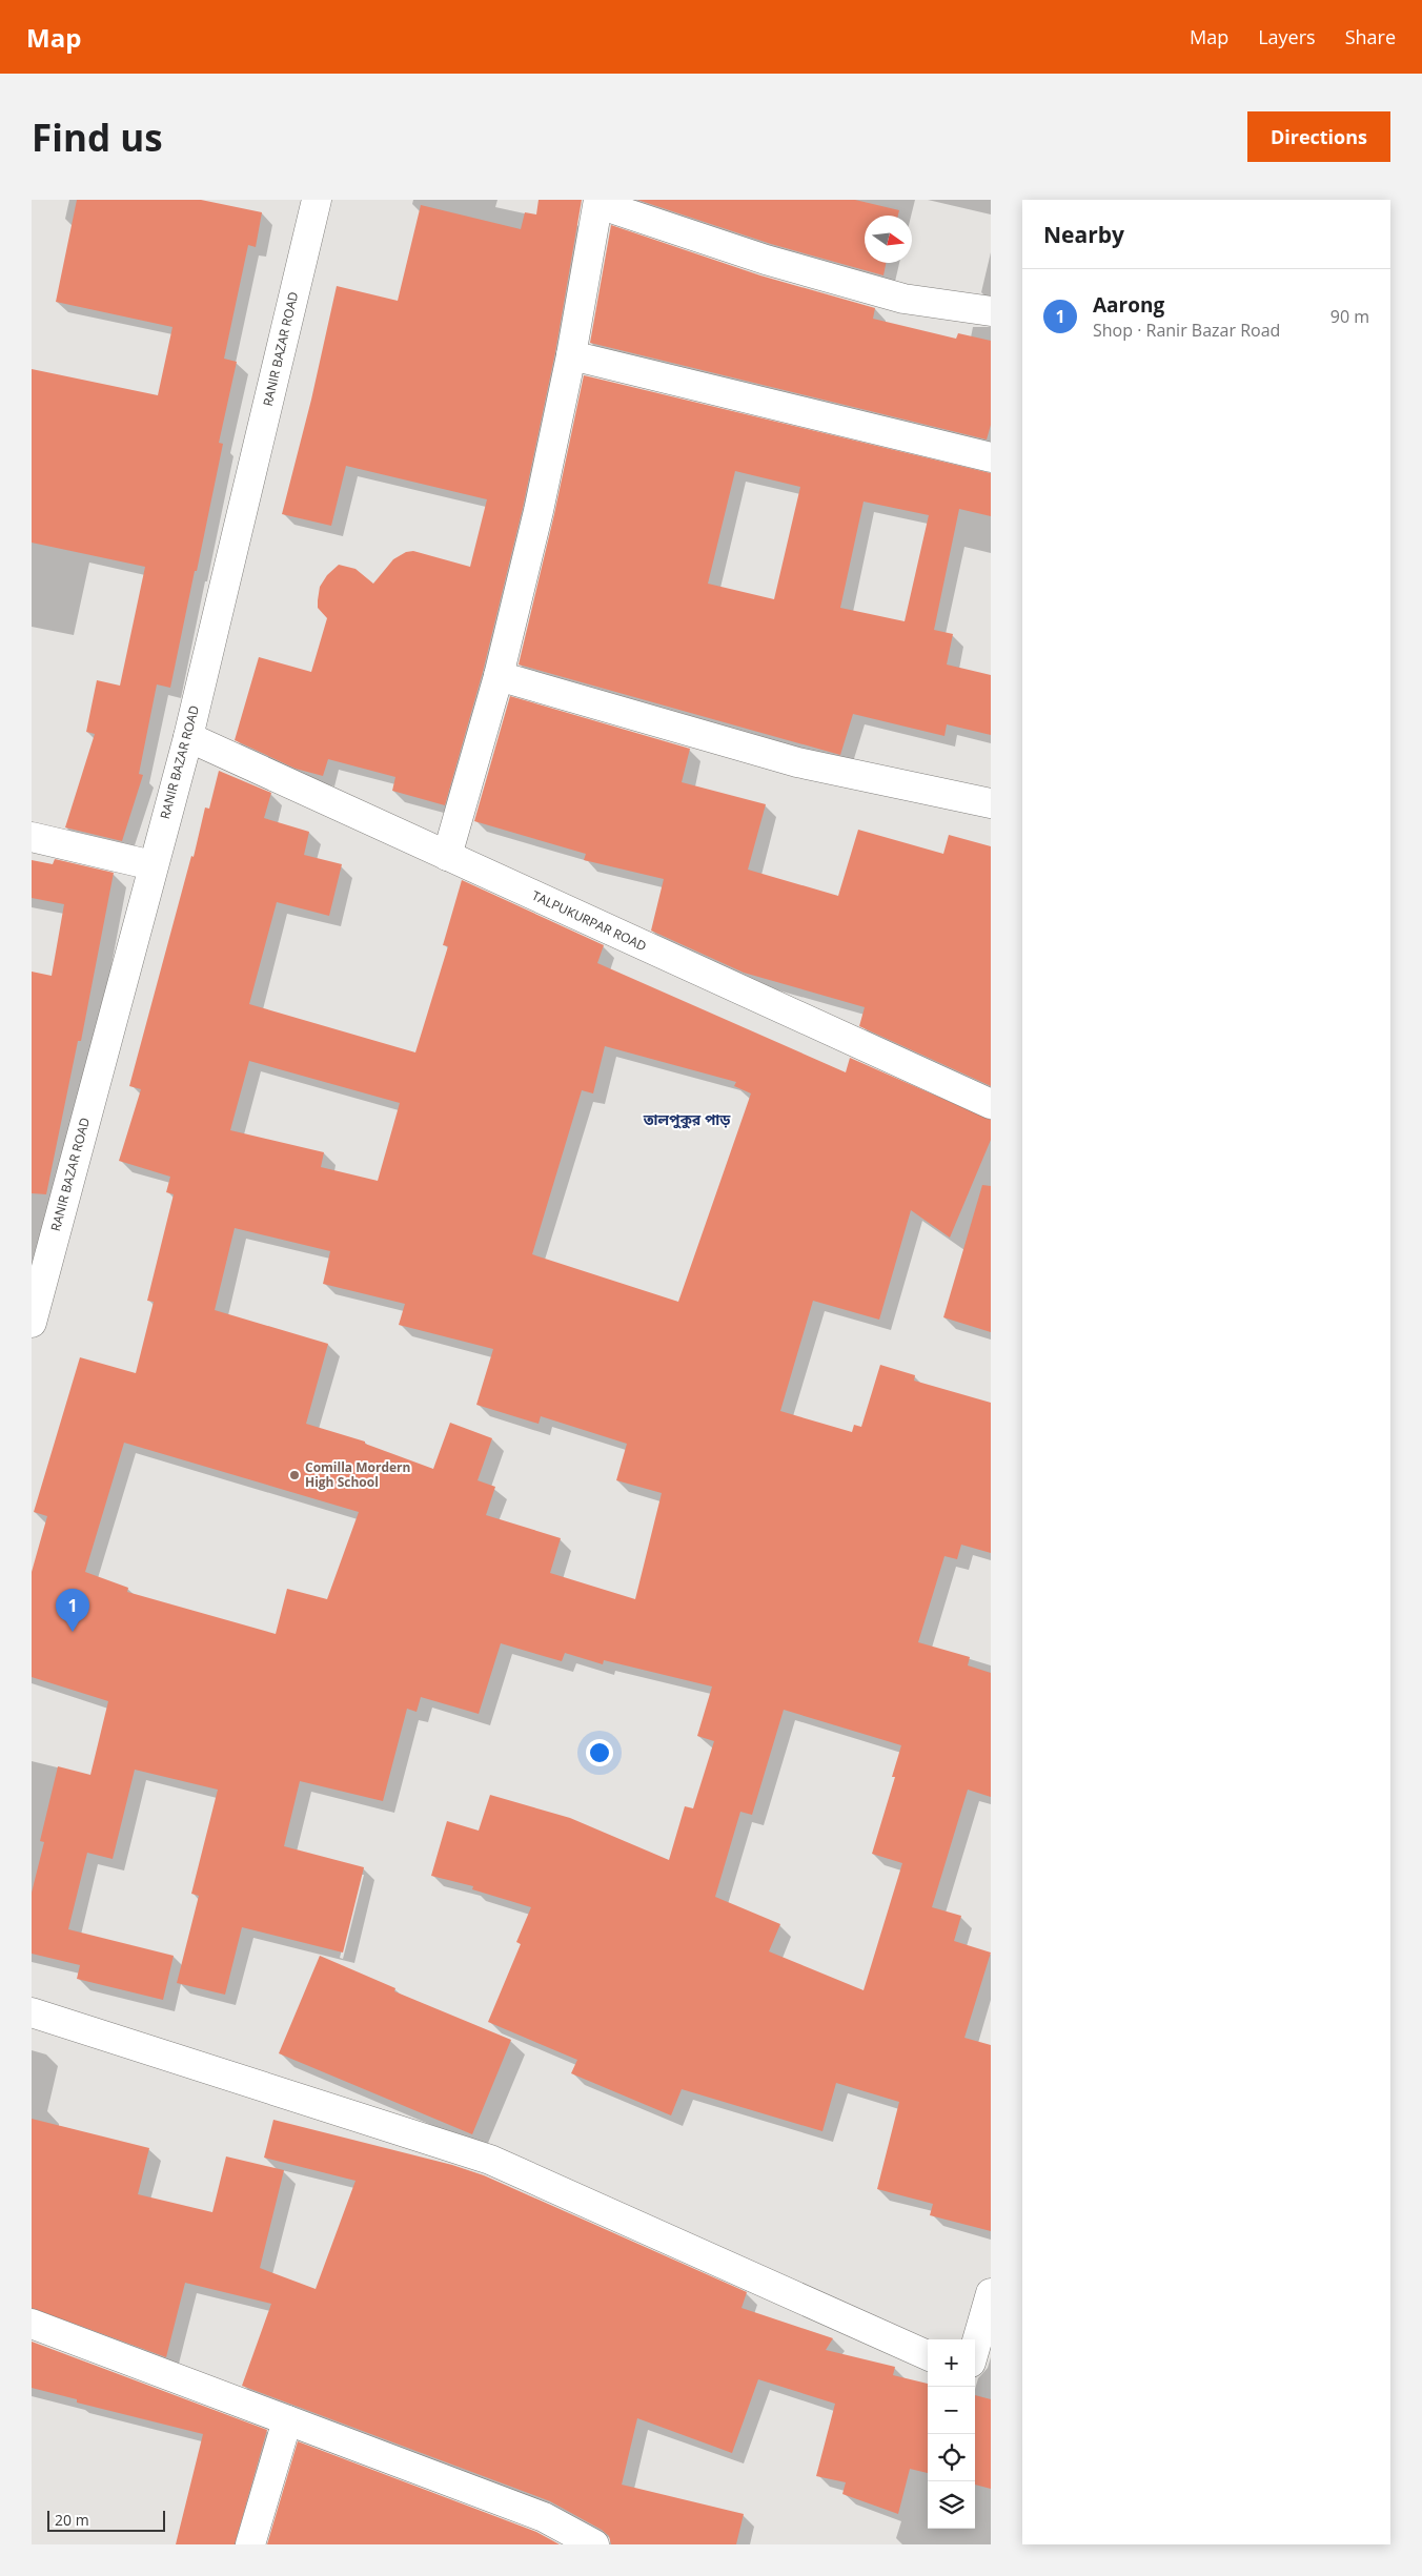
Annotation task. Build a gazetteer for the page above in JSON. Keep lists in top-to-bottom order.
{
  "streets": {
    "street": ["RANIR BAZAR ROAD", "TALPUKURPAR ROAD"]
  },
  "crossings": [
    ["RANIR BAZAR ROAD", "TALPUKURPAR ROAD"]
  ],
  "districts": ["তালপুকুর পাড়"],
  "places": ["Comilla Mordern High School"],
  "scale_bar": "20 m",
  "north": "right",
  "page": {
    "header": "Map",
    "nav": ["Map", "Layers", "Share"],
    "buttons": "Directions",
    "title": "Find us",
    "heading": "Nearby",
    "list": [
      {
        "mark": "1",
        "name": "Aarong",
        "note": "Shop · Ranir Bazar Road",
        "value": "90 m"
      }
    ],
    "pins": "1",
    "map_buttons": ["+", "−"],
    "scale": "20 m"
  }
}
